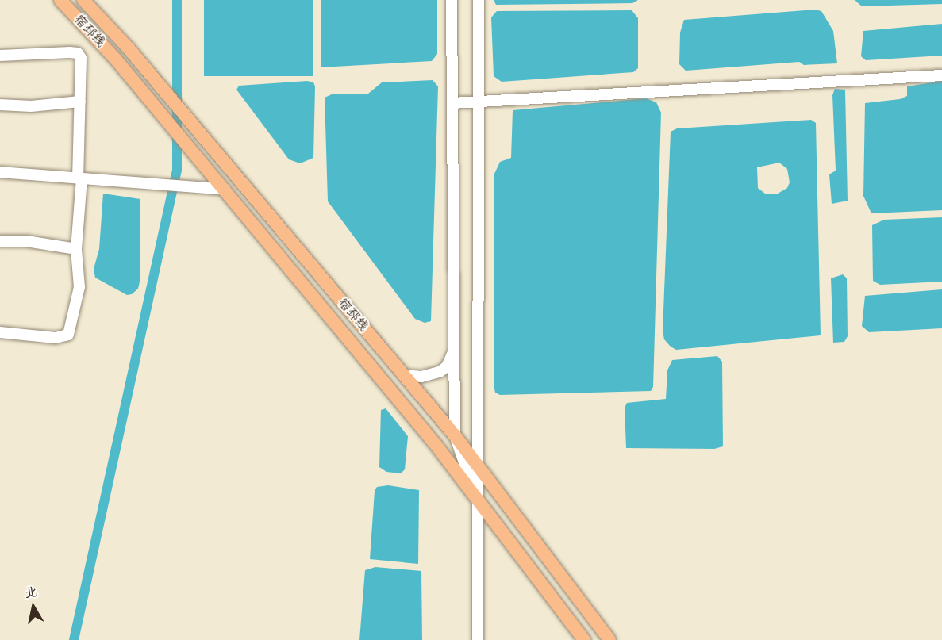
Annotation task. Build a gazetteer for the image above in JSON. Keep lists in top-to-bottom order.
{
  "streets": {
    "main road": ["宿邳线"]
  },
  "north": "top"
}
